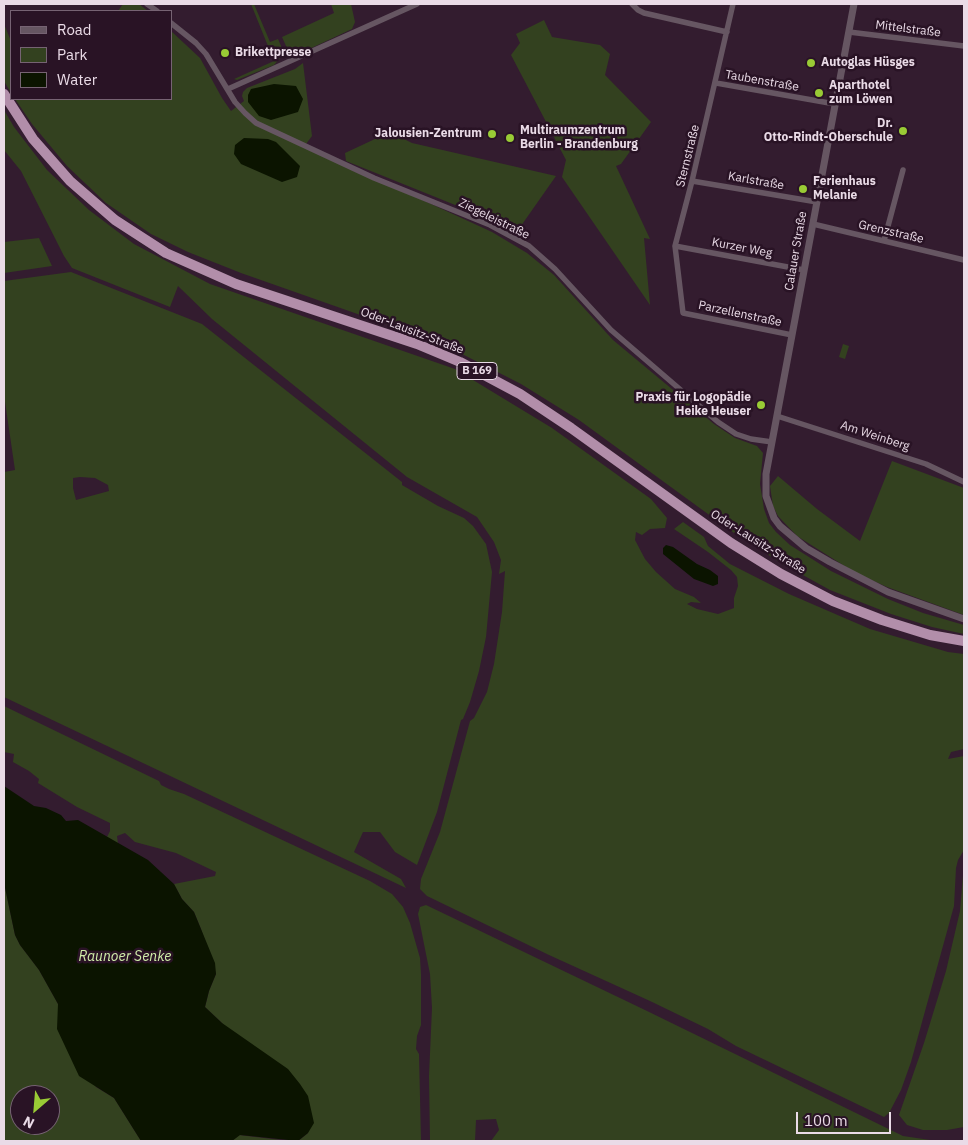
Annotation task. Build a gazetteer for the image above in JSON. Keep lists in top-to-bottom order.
{
  "streets": {
    "highway": ["Oder-Lausitz-Straße", "B 169"],
    "street": [
      "Mittelstraße",
      "Taubenstraße",
      "Sternstraße",
      "Karlstraße",
      "Ziegeleistraße",
      "Grenzstraße",
      "Kurzer Weg",
      "Calauer Straße",
      "Parzellenstraße",
      "Am Weinberg"
    ]
  },
  "crossings": [
    ["Mittelstraße", "Calauer Straße"],
    ["Taubenstraße", "Sternstraße"],
    ["Taubenstraße", "Calauer Straße"],
    ["Sternstraße", "Karlstraße"],
    ["Sternstraße", "Kurzer Weg"],
    ["Sternstraße", "Parzellenstraße"],
    ["Karlstraße", "Calauer Straße"],
    ["Ziegeleistraße", "Calauer Straße"],
    ["Grenzstraße", "Calauer Straße"],
    ["Kurzer Weg", "Calauer Straße"],
    ["Calauer Straße", "Parzellenstraße"],
    ["Calauer Straße", "Am Weinberg"]
  ],
  "water": ["Raunoer Senke"],
  "places": [
    "Brikettpresse",
    "Autoglas Hüsges",
    "Aparthotel zum Löwen",
    "Dr. Otto-Rindt-Oberschule",
    "Jalousien-Zentrum",
    "Multiraumzentrum Berlin - Brandenburg",
    "Ferienhaus Melanie",
    "Praxis für Logopädie Heike Heuser"
  ],
  "legend": ["Road", "Park", "Water"],
  "scale_bar": "100 m",
  "north": "bottom left"
}
